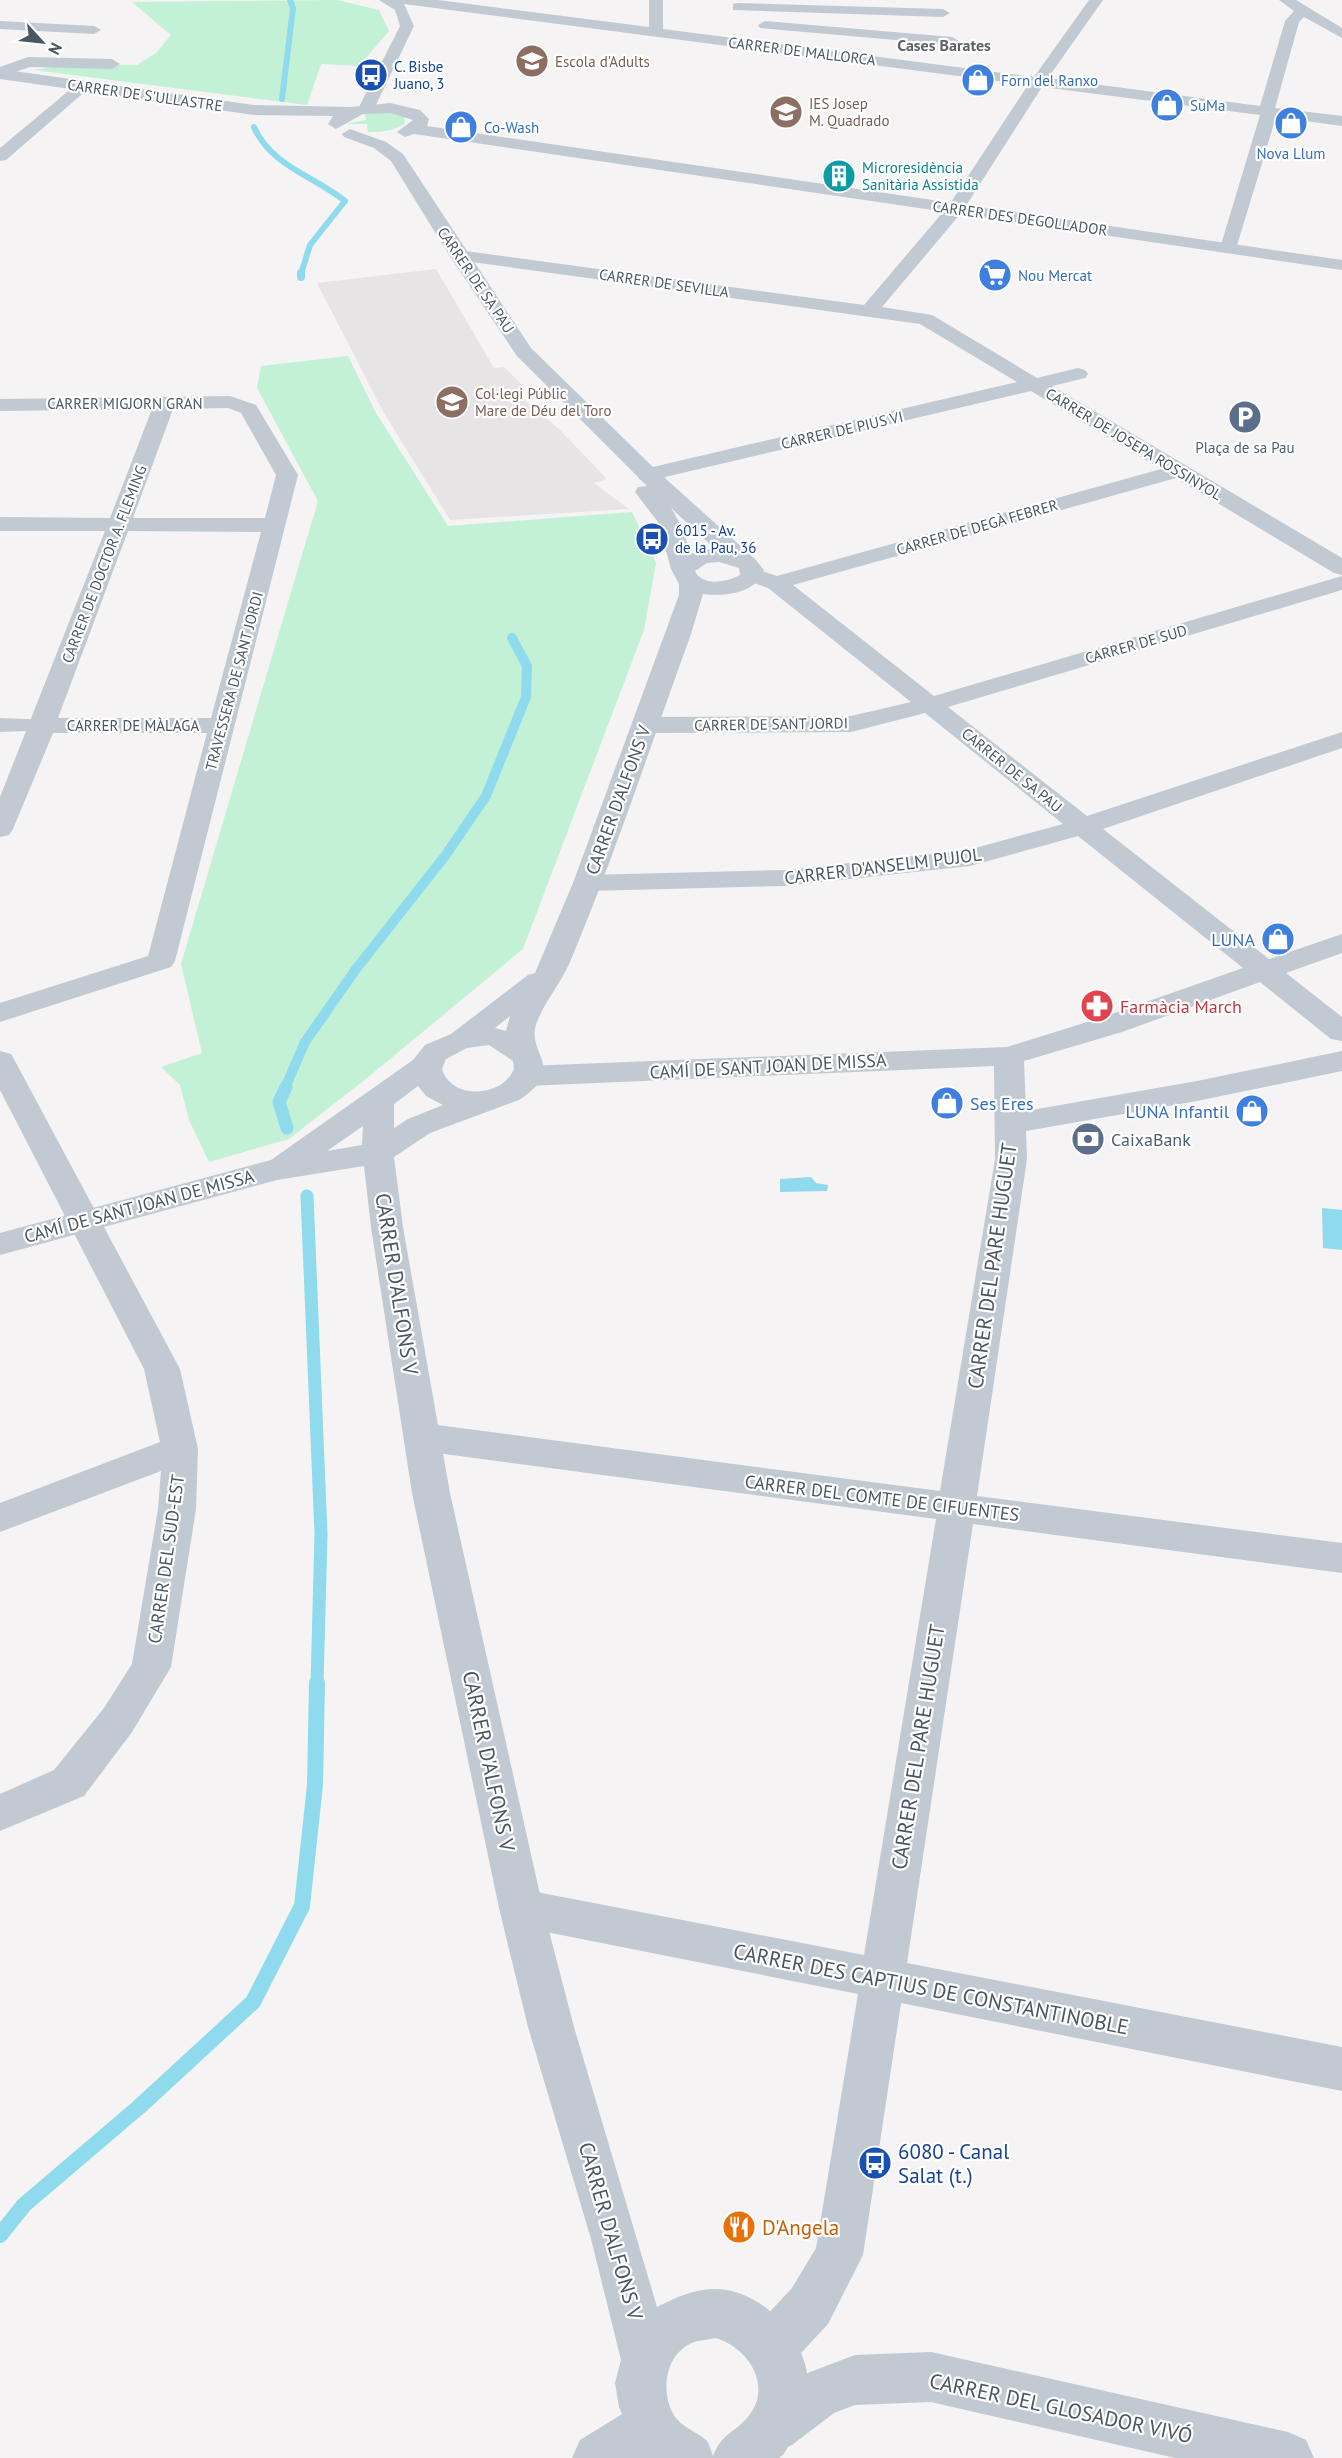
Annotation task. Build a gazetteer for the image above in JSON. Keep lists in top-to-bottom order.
{
  "streets": {
    "street": [
      "CARRER DE MALLORCA",
      "CARRER DE S'ULLASTRE",
      "CARRER DES DEGOLLADOR",
      "CARRER DE SA PAU",
      "CARRER DE SEVILLA",
      "CARRER MIGJORN GRAN",
      "CARRER DE PIUS VI",
      "CARRER DE JOSEPA ROSSINYOL",
      "CARRER DE DEGÀ FEBRER",
      "CARRER DE DOCTOR A. FLEMING",
      "CARRER DE SUD",
      "TRAVESSERA DE SANT JORDI",
      "CARRER DE SANT JORDI",
      "CARRER DE MÀLAGA",
      "CARRER D'ALFONS V",
      "CARRER D'ANSELM PUJOL",
      "CAMÍ DE SANT JOAN DE MISSA",
      "CARRER DEL PARE HUGUET",
      "CARRER DEL COMTE DE CIFUENTES",
      "CARRER DEL SUD-EST",
      "CARRER DES CAPTIUS DE CONSTANTINOBLE",
      "CARRER DEL GLOSADOR VIVÓ"
    ]
  },
  "crossings": [
    ["CARRER DE S'ULLASTRE", "CARRER DES DEGOLLADOR"],
    ["CARRER DE S'ULLASTRE", "CARRER DE SA PAU"],
    ["CARRER DES DEGOLLADOR", "CARRER DE SA PAU"],
    ["CARRER DE SA PAU", "CARRER DE SEVILLA"],
    ["CARRER DE SA PAU", "CARRER DE PIUS VI"],
    ["CARRER DE SA PAU", "CARRER DE DEGÀ FEBRER"],
    ["CARRER DE SA PAU", "CARRER DE SUD"],
    ["CARRER DE SA PAU", "CARRER DE SANT JORDI"],
    ["CARRER DE SA PAU", "CARRER D'ALFONS V"],
    ["CARRER DE SA PAU", "CARRER D'ANSELM PUJOL"],
    ["CARRER DE SA PAU", "CAMÍ DE SANT JOAN DE MISSA"],
    ["CARRER DE SEVILLA", "CARRER DE JOSEPA ROSSINYOL"],
    ["CARRER MIGJORN GRAN", "CARRER DE DOCTOR A. FLEMING"],
    ["CARRER MIGJORN GRAN", "TRAVESSERA DE SANT JORDI"],
    ["CARRER DE PIUS VI", "CARRER DE JOSEPA ROSSINYOL"],
    ["CARRER DE JOSEPA ROSSINYOL", "CARRER DE DEGÀ FEBRER"],
    ["CARRER DE DEGÀ FEBRER", "CARRER D'ALFONS V"],
    ["CARRER DE DOCTOR A. FLEMING", "CARRER DE MÀLAGA"],
    ["CARRER DE SUD", "CARRER DE SANT JORDI"],
    ["TRAVESSERA DE SANT JORDI", "CARRER DE MÀLAGA"],
    ["CARRER DE SANT JORDI", "CARRER D'ALFONS V"],
    ["CARRER D'ALFONS V", "CARRER D'ANSELM PUJOL"],
    ["CARRER D'ALFONS V", "CAMÍ DE SANT JOAN DE MISSA"],
    ["CARRER D'ALFONS V", "CARRER DEL COMTE DE CIFUENTES"],
    ["CARRER D'ALFONS V", "CARRER DES CAPTIUS DE CONSTANTINOBLE"],
    ["CAMÍ DE SANT JOAN DE MISSA", "CARRER DEL PARE HUGUET"],
    ["CAMÍ DE SANT JOAN DE MISSA", "CARRER DEL SUD-EST"],
    ["CARRER DEL PARE HUGUET", "CARRER DEL COMTE DE CIFUENTES"],
    ["CARRER DEL PARE HUGUET", "CARRER DES CAPTIUS DE CONSTANTINOBLE"]
  ],
  "districts": ["Cases Barates"],
  "places": {
    "school or university": ["Escola d'Adults", "IES Josep M. Quadrado", "Col·legi Públic Mare de Déu del Toro"],
    "bus stop": ["C. Bisbe Juano, 3", "6015 - Av. de la Pau, 36", "6080 - Canal Salat (t.)"],
    "shop": [
      "Forn del Ranxo",
      "SuMa",
      "Nova Llum",
      "Co-Wash",
      "LUNA",
      "Ses Eres",
      "LUNA Infantil"
    ],
    "building": ["Microresidència Sanitària Assistida"],
    "supermarket": ["Nou Mercat"],
    "parking": ["Plaça de sa Pau"],
    "pharmacy": ["Farmàcia March"],
    "bank": ["CaixaBank"],
    "restaurant": ["D'Angela"]
  },
  "north": "bottom right"
}
